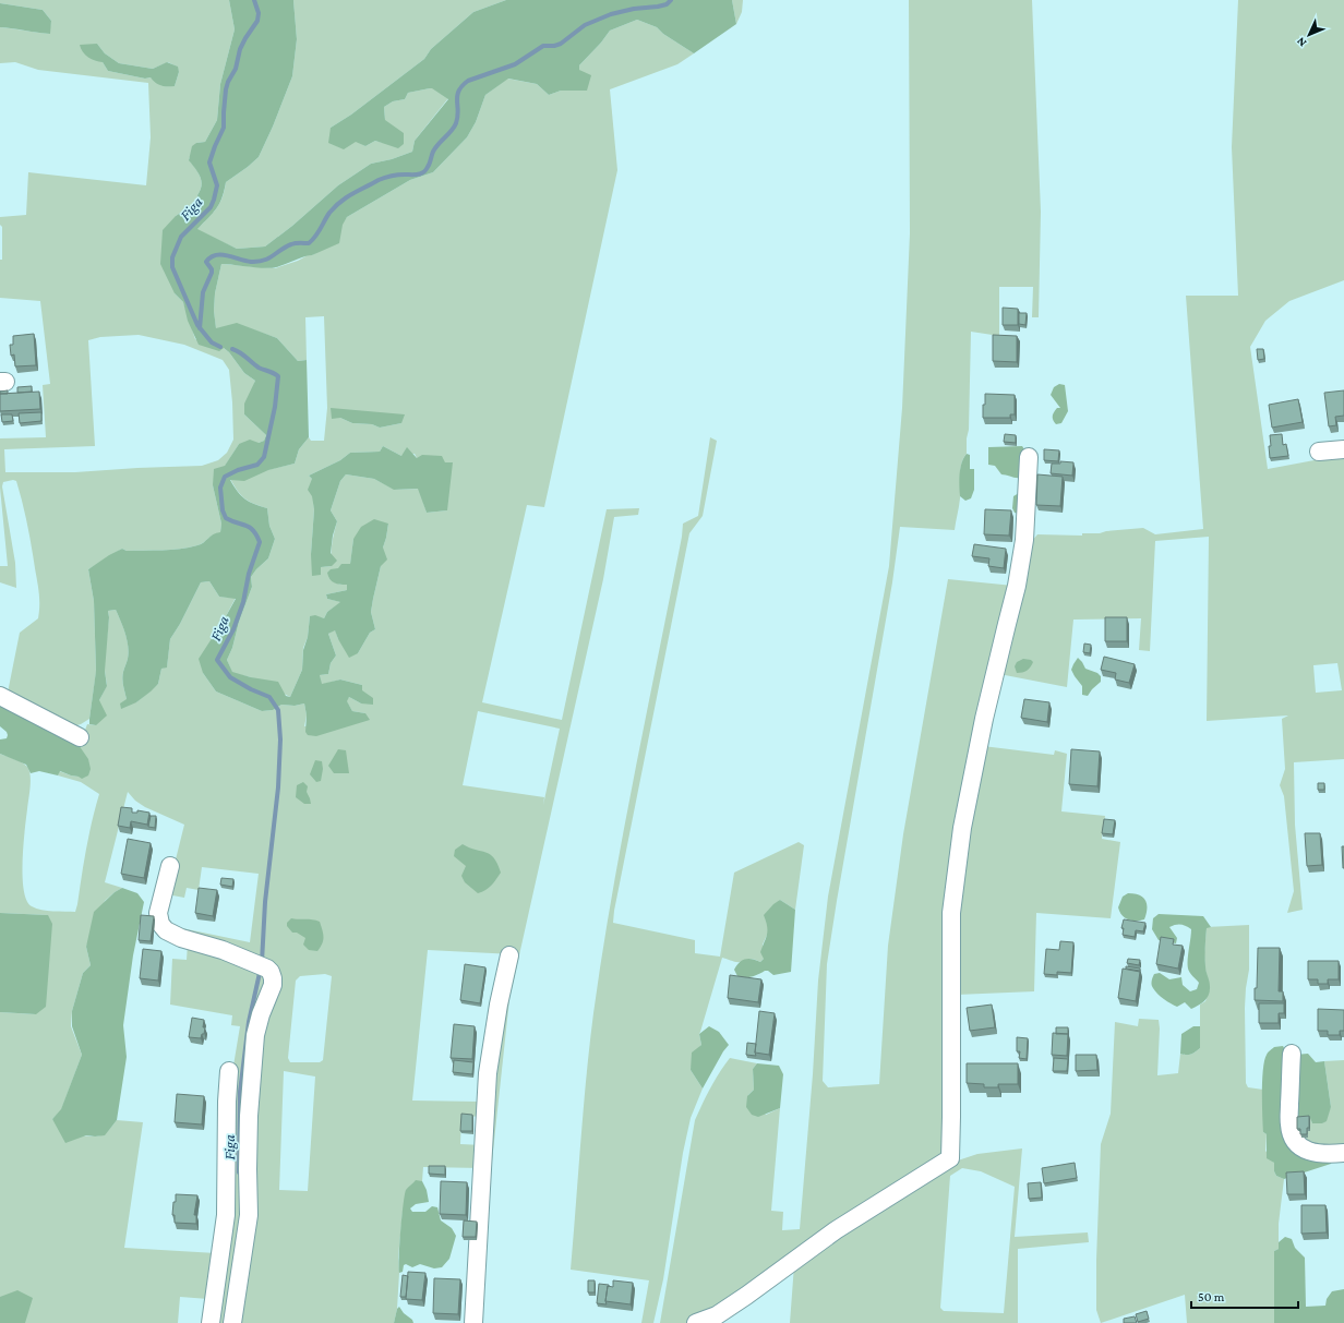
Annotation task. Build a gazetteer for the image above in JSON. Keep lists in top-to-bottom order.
{
  "water": ["Figa"],
  "scale_bar": "50 m",
  "north": "bottom left"
}
